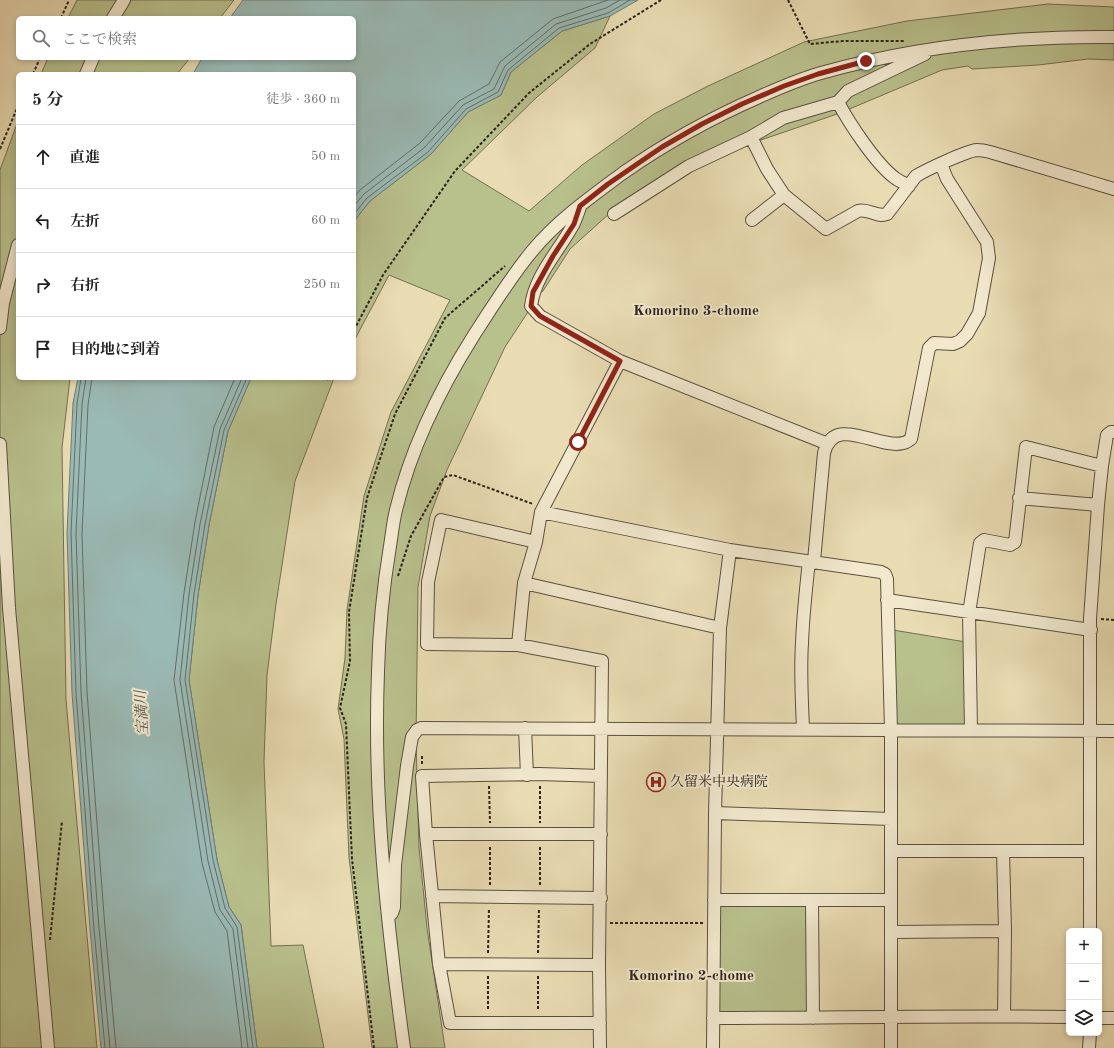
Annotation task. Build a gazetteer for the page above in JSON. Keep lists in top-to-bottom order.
{
  "districts": ["Komorino 3-chome", "Komorino 2-chome"],
  "water": ["宝満川"],
  "places": {
    "hospital": ["久留米中央病院"]
  },
  "page": {
    "search": "ここで検索",
    "heading": ["5 分", "徒歩 · 360 m"],
    "list": [
      ["直進", "50 m"],
      ["左折", "60 m"],
      ["右折", "250 m"],
      "目的地に到着"
    ],
    "map_buttons": ["+", "−"]
  }
}
